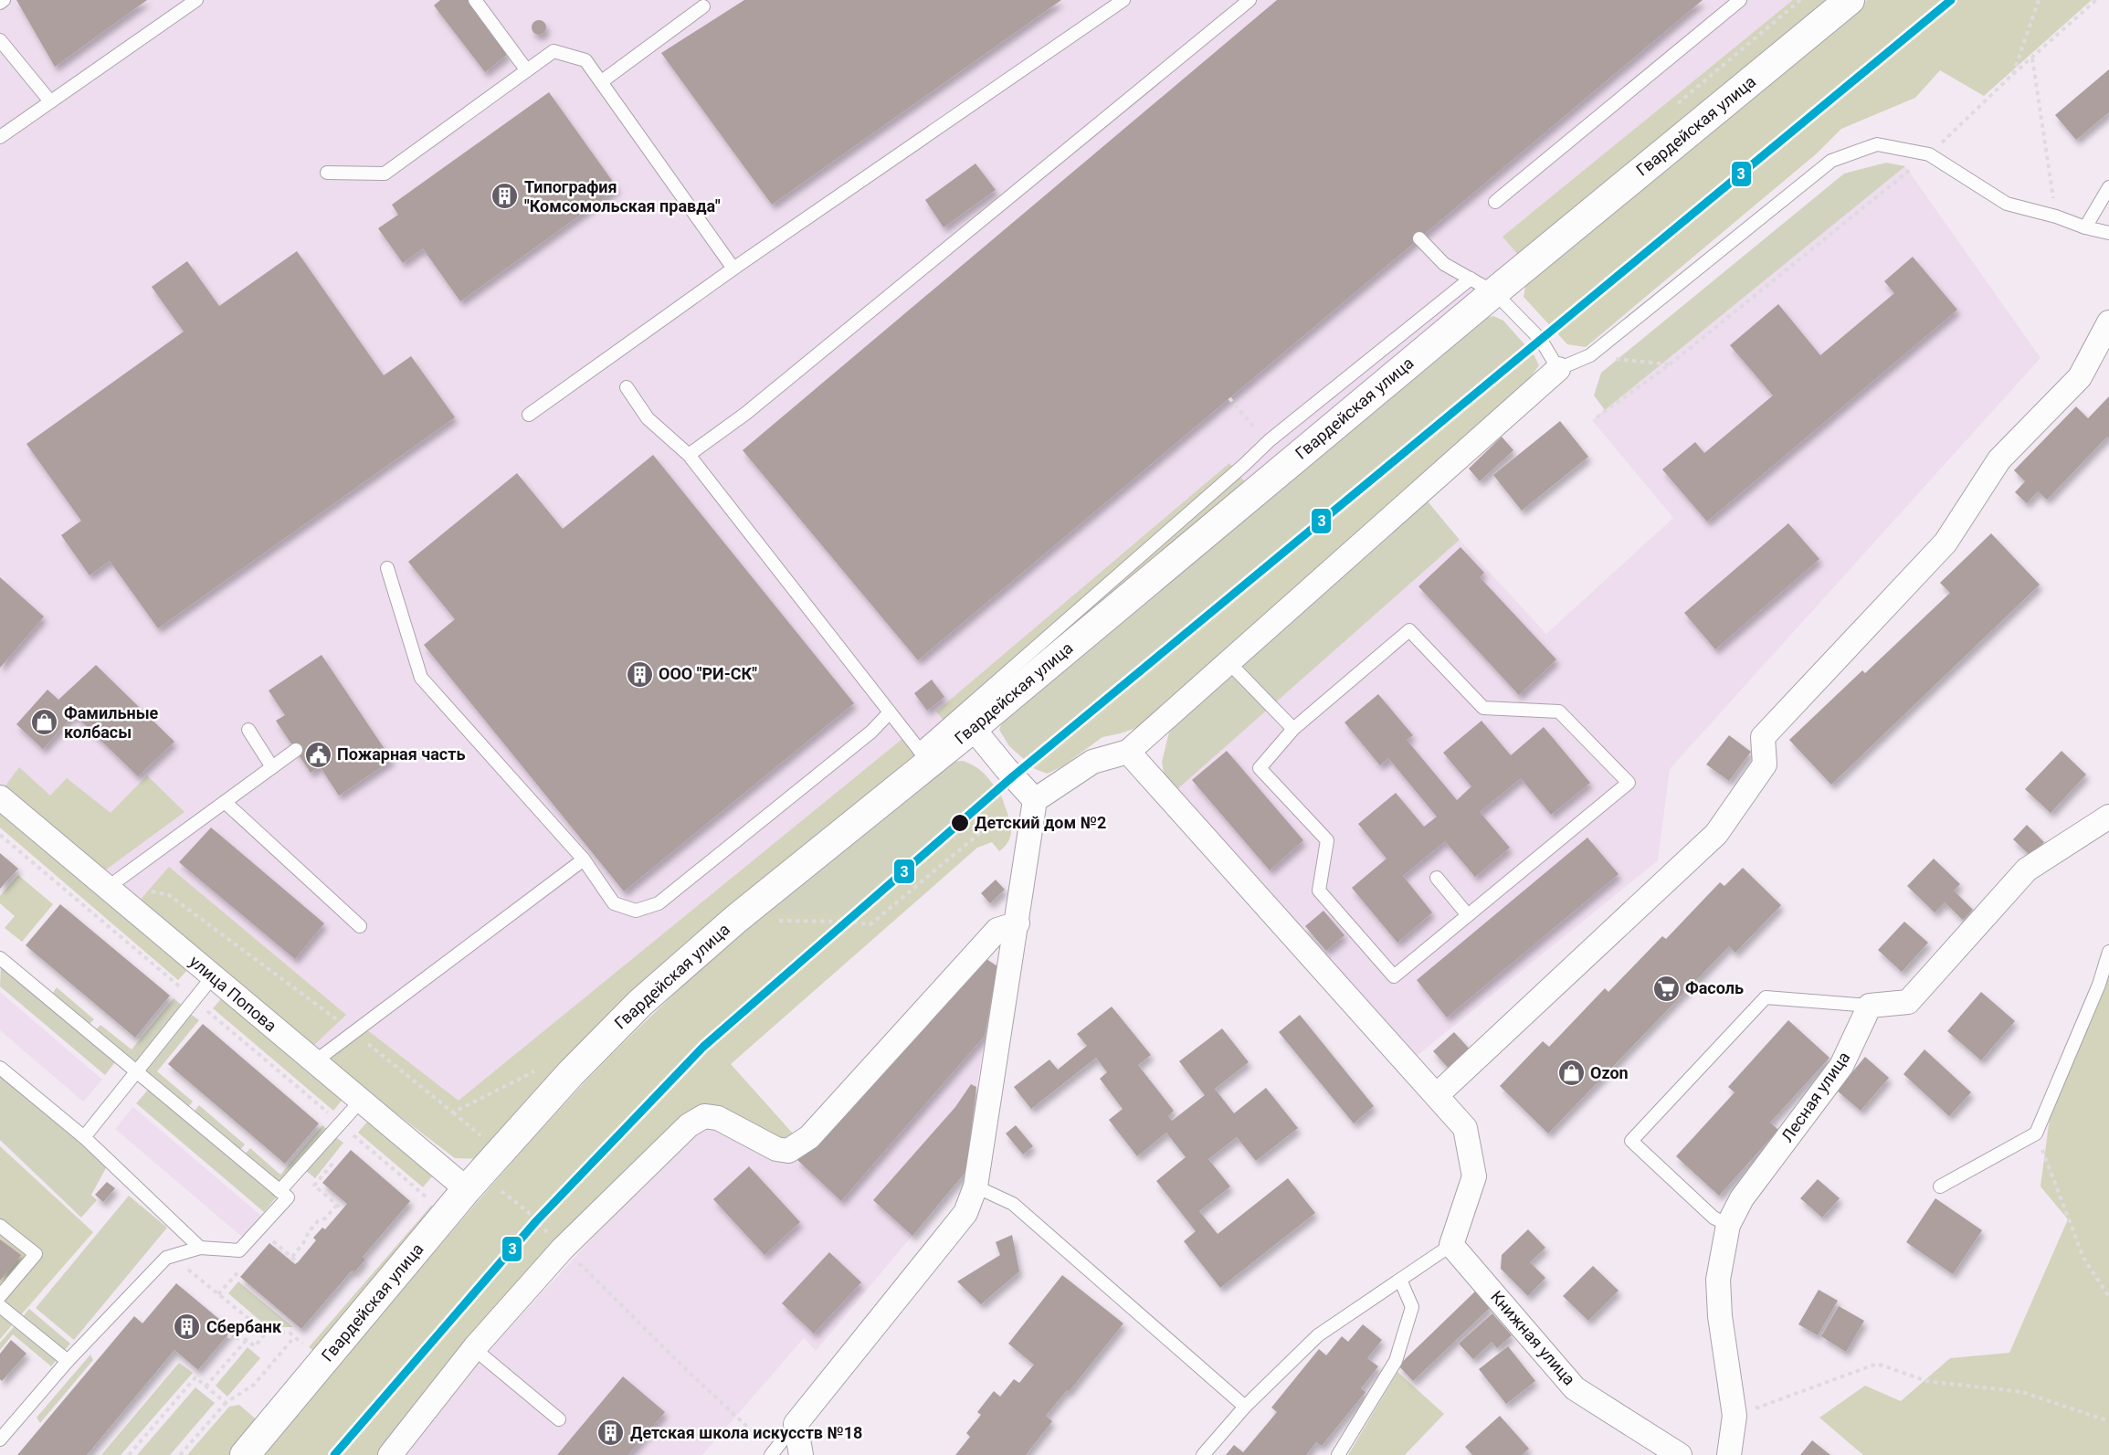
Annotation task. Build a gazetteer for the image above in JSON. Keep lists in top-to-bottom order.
{
  "streets": {
    "street": [
      "Гвардейская улица",
      "улица Попова",
      "Лесная улица",
      "Книжная улица"
    ]
  },
  "crossings": [
    ["Гвардейская улица", "улица Попова"]
  ],
  "places": {
    "building": [
      "Типография \"Комсомольская правда\"",
      "ООО \"РИ-СК\"",
      "Сбербанк",
      "Детская школа искусств №18"
    ],
    "shop": ["Фамильные колбасы", "Ozon"],
    "public building": ["Пожарная часть"],
    "other": ["Детский дом №2"],
    "supermarket": ["Фасоль"]
  },
  "lines": ["transit line 3"]
}
